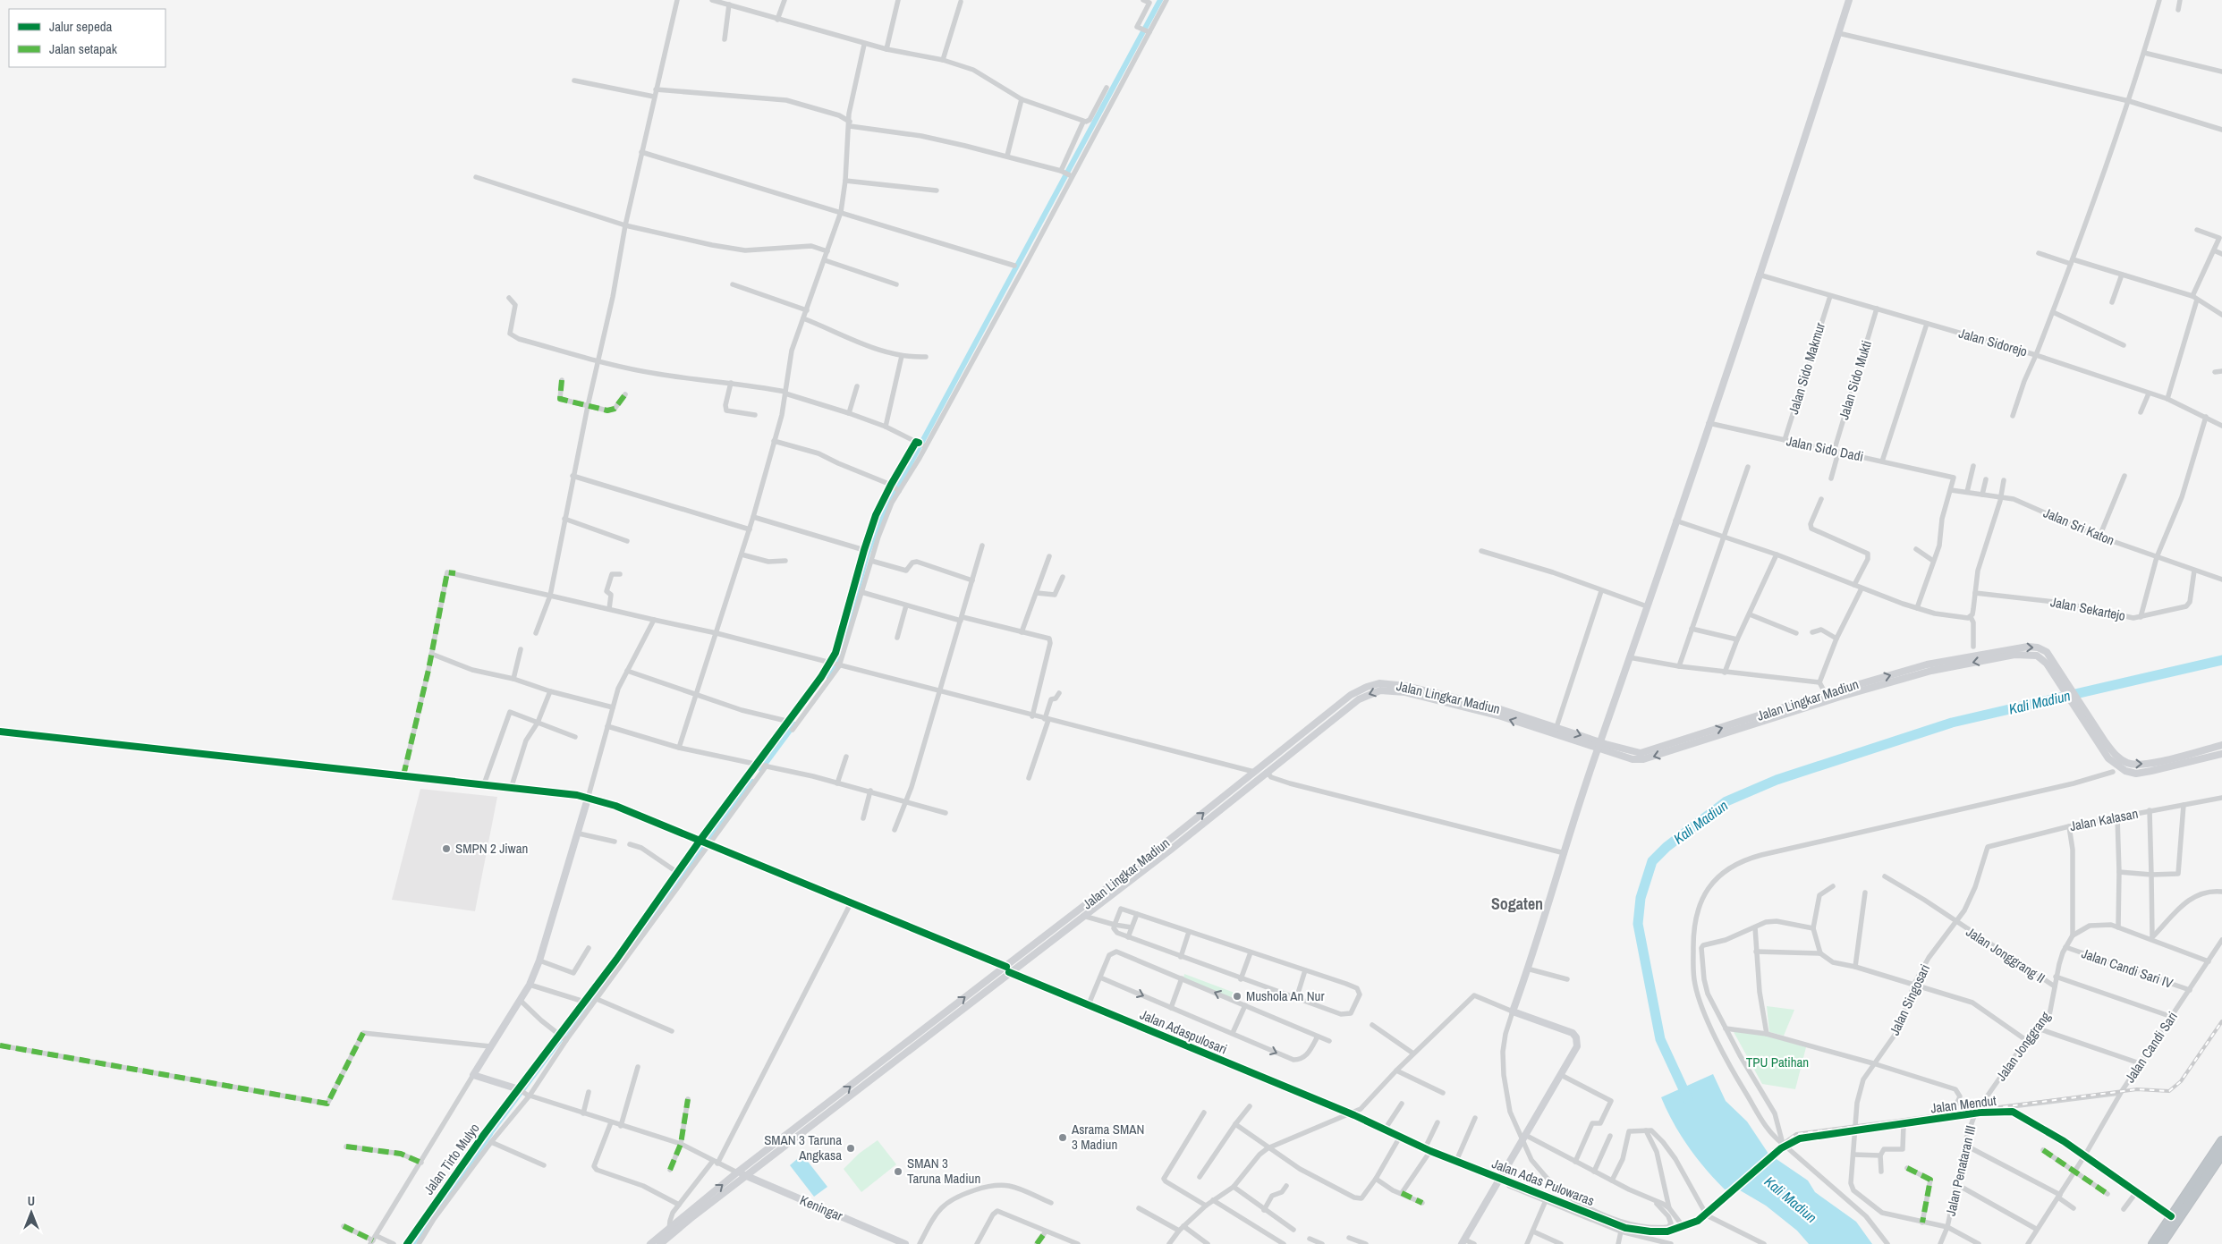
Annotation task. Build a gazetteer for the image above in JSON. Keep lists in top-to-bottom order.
{
  "streets": {
    "main road": ["Jalan Lingkar Madiun", "Keningar"],
    "street": [
      "Jalan Sidorejo",
      "Jalan Sido Makmur",
      "Jalan Sido Mukti",
      "Jalan Sido Dadi",
      "Jalan Sri Katon",
      "Jalan Sekartejo",
      "Jalan Kalasan",
      "Jalan Jonggrang II",
      "Jalan Candi Sari IV",
      "Jalan Singosari",
      "Jalan Adaspulosari",
      "Jalan Jonggrang",
      "Jalan Candi Sari",
      "Jalan Mendut",
      "Jalan Tirto Mulyo",
      "Jalan Penataran III",
      "Jalan Adas Pulowaras"
    ]
  },
  "crossings": [
    ["Jalan Sidorejo", "Jalan Sido Makmur"],
    ["Jalan Sidorejo", "Jalan Sido Mukti"],
    ["Jalan Sidorejo", "Jalan Sekartejo"],
    ["Jalan Sido Makmur", "Jalan Sido Dadi"],
    ["Jalan Sido Mukti", "Jalan Sido Dadi"],
    ["Jalan Sido Dadi", "Jalan Sri Katon"],
    ["Jalan Sri Katon", "Jalan Sekartejo"],
    ["Jalan Lingkar Madiun", "Jalan Adaspulosari"],
    ["Jalan Lingkar Madiun", "Keningar"],
    ["Jalan Kalasan", "Jalan Singosari"],
    ["Jalan Jonggrang II", "Jalan Singosari"],
    ["Jalan Jonggrang II", "Jalan Jonggrang"],
    ["Jalan Candi Sari IV", "Jalan Jonggrang"],
    ["Jalan Candi Sari IV", "Jalan Candi Sari"],
    ["Jalan Singosari", "Jalan Mendut"],
    ["Jalan Adaspulosari", "Jalan Adas Pulowaras"],
    ["Jalan Jonggrang", "Jalan Mendut"],
    ["Jalan Jonggrang", "Jalan Penataran III"],
    ["Jalan Candi Sari", "Jalan Mendut"],
    ["Jalan Mendut", "Jalan Penataran III"],
    ["Jalan Mendut", "Jalan Adas Pulowaras"]
  ],
  "districts": ["Sogaten"],
  "water": ["Kali Madiun"],
  "parks": ["TPU Patihan"],
  "places": [
    "SMPN 2 Jiwan",
    "Mushola An Nur",
    "Asrama SMAN 3 Madiun",
    "SMAN 3 Taruna Angkasa",
    "SMAN 3 Taruna Madiun"
  ],
  "legend": ["Jalur sepeda", "Jalan setapak"],
  "north": "top"
}
